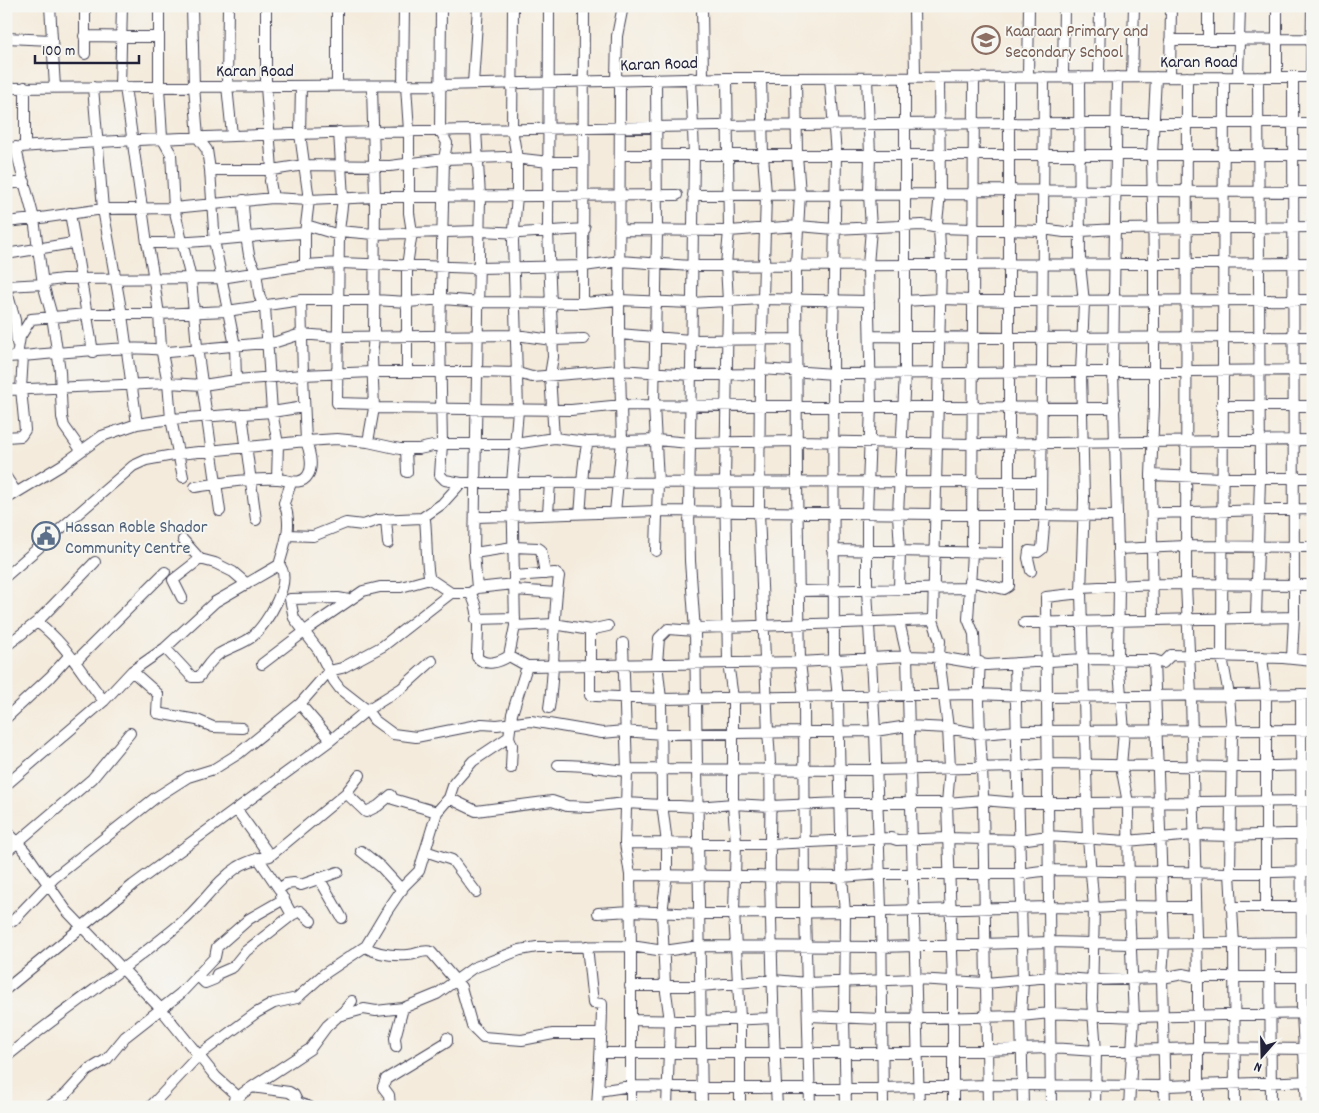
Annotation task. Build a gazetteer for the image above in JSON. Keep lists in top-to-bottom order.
{
  "streets": {
    "street": ["Karan Road"]
  },
  "places": {
    "school or university": ["Kaaraan Primary and Secondary School"],
    "public building": ["Hassan Roble Shador Community Centre"]
  },
  "scale_bar": "100 m",
  "north": "bottom"
}
